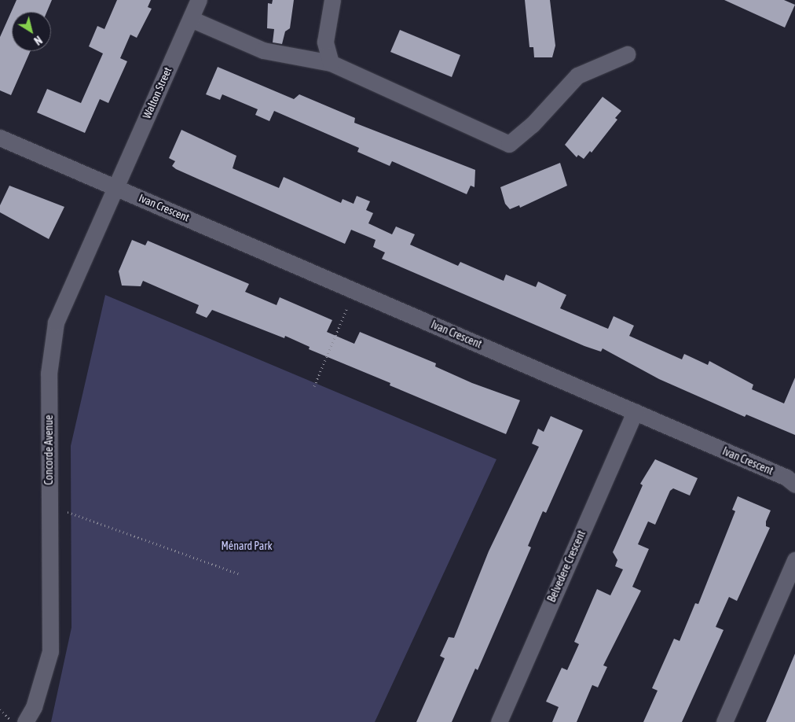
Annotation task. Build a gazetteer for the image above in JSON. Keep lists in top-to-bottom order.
{
  "streets": {
    "street": [
      "Walton Street",
      "Ivan Crescent",
      "Concorde Avenue",
      "Belvedere Crescent"
    ]
  },
  "crossings": [
    ["Walton Street", "Ivan Crescent"],
    ["Walton Street", "Concorde Avenue"],
    ["Ivan Crescent", "Concorde Avenue"],
    ["Ivan Crescent", "Belvedere Crescent"]
  ],
  "parks": ["Ménard Park"],
  "north": "bottom right"
}
